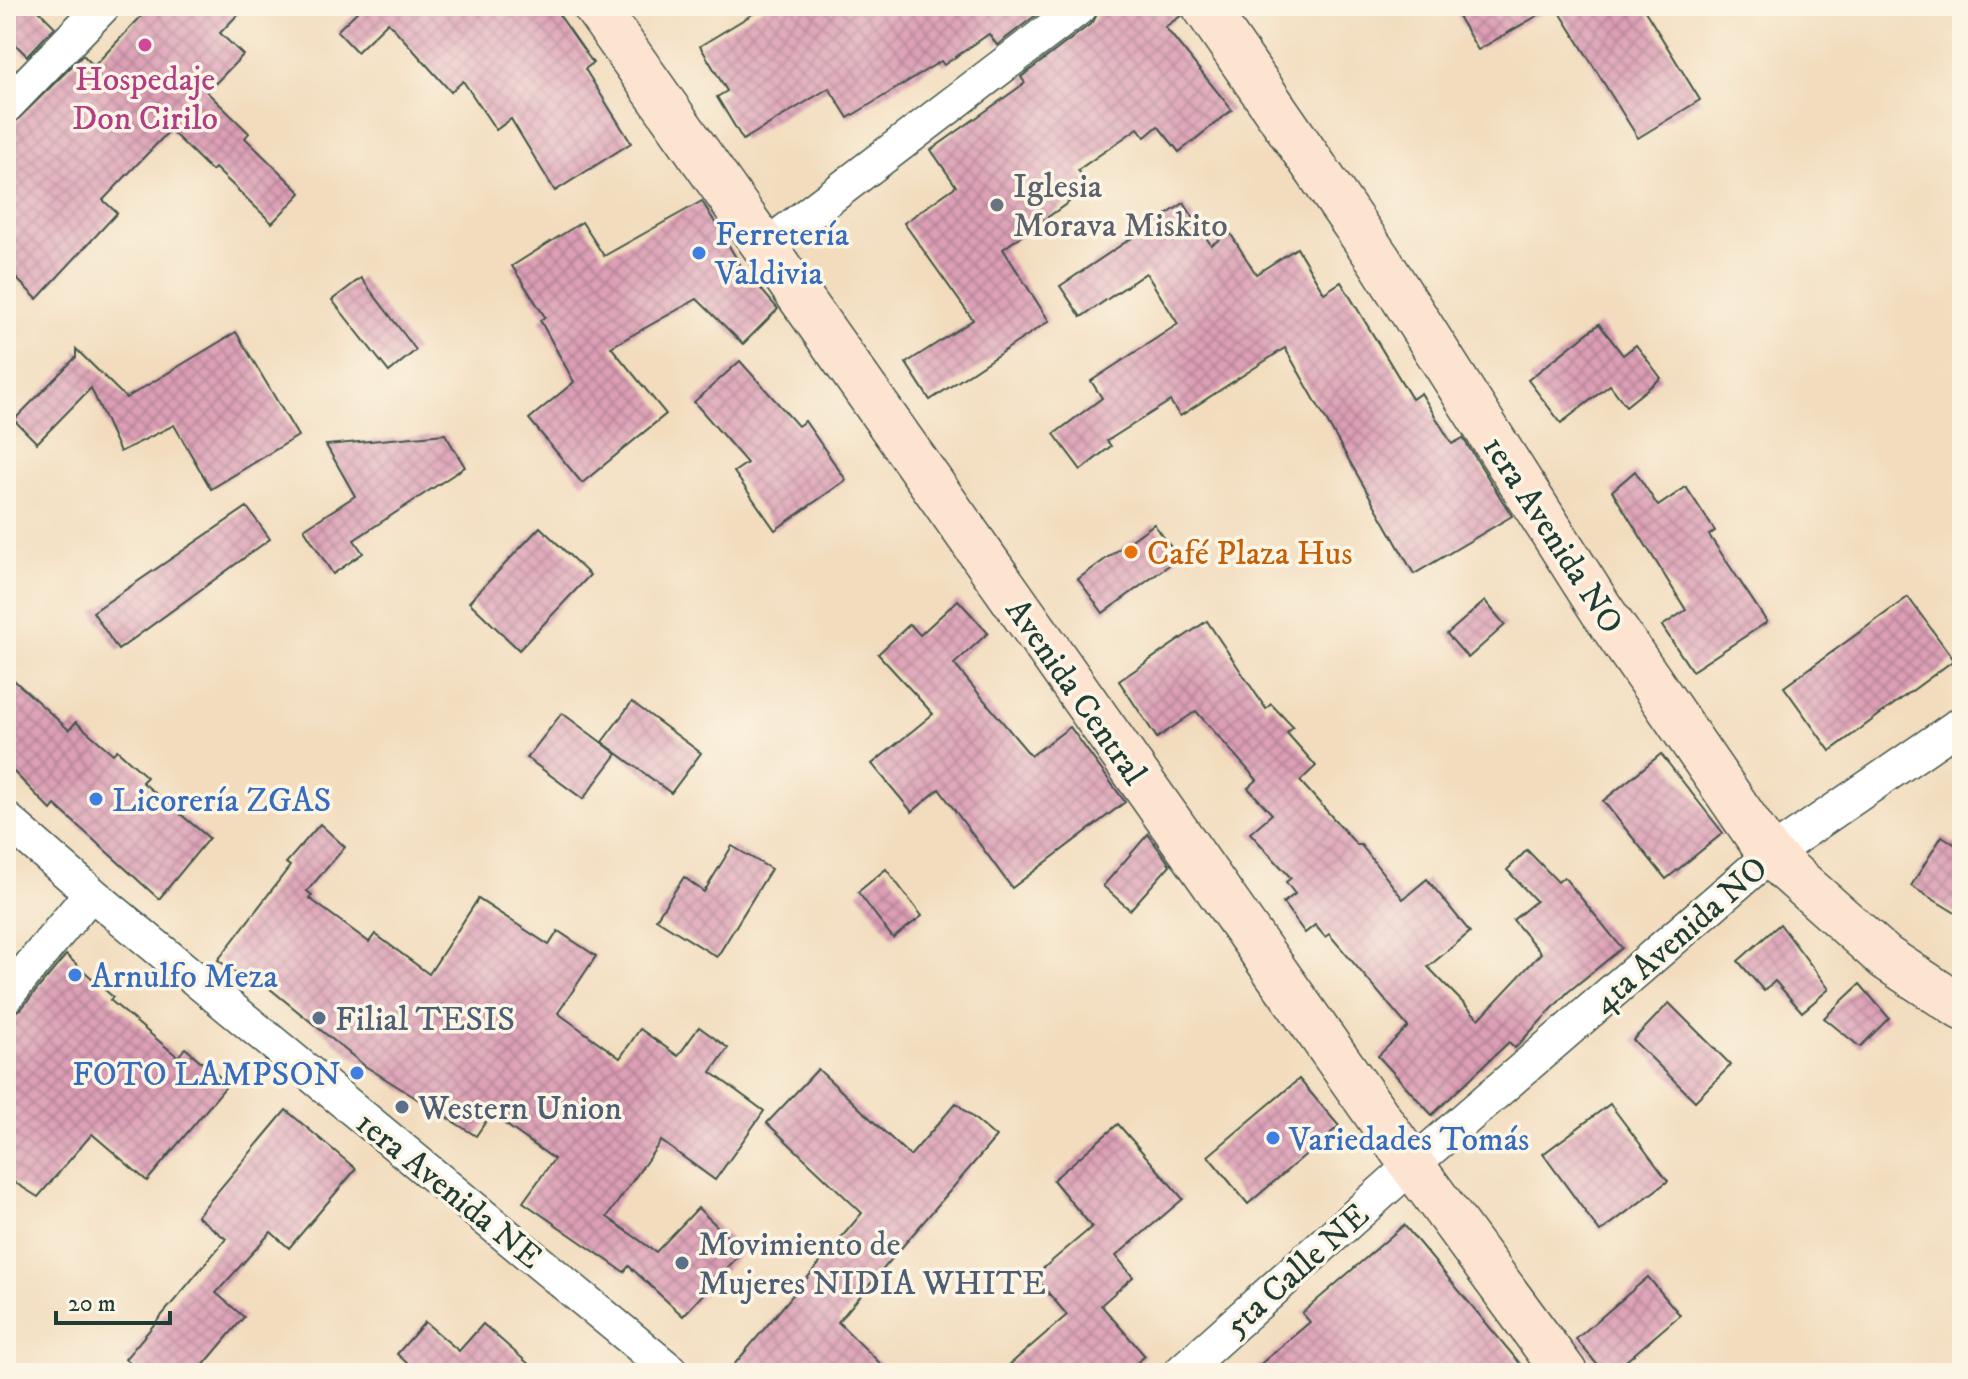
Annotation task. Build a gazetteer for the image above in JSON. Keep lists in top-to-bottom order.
{
  "streets": {
    "street": [
      "1era Avenida NO",
      "Avenida Central",
      "4ta Avenida NO",
      "1era Avenida NE",
      "5ta Calle NE"
    ]
  },
  "crossings": [
    ["1era Avenida NO", "4ta Avenida NO"],
    ["Avenida Central", "4ta Avenida NO"],
    ["Avenida Central", "5ta Calle NE"],
    ["4ta Avenida NO", "5ta Calle NE"]
  ],
  "places": [
    "Hospedaje Don Cirilo",
    "Iglesia Morava Miskito",
    "Ferretería Valdivia",
    "Café Plaza Hus",
    "Licorería ZGAS",
    "Arnulfo Meza",
    "Filial TESIS",
    "FOTO LAMPSON",
    "Western Union",
    "Variedades Tomás",
    "Movimiento de Mujeres NIDIA WHITE"
  ],
  "scale_bar": "20 m"
}
